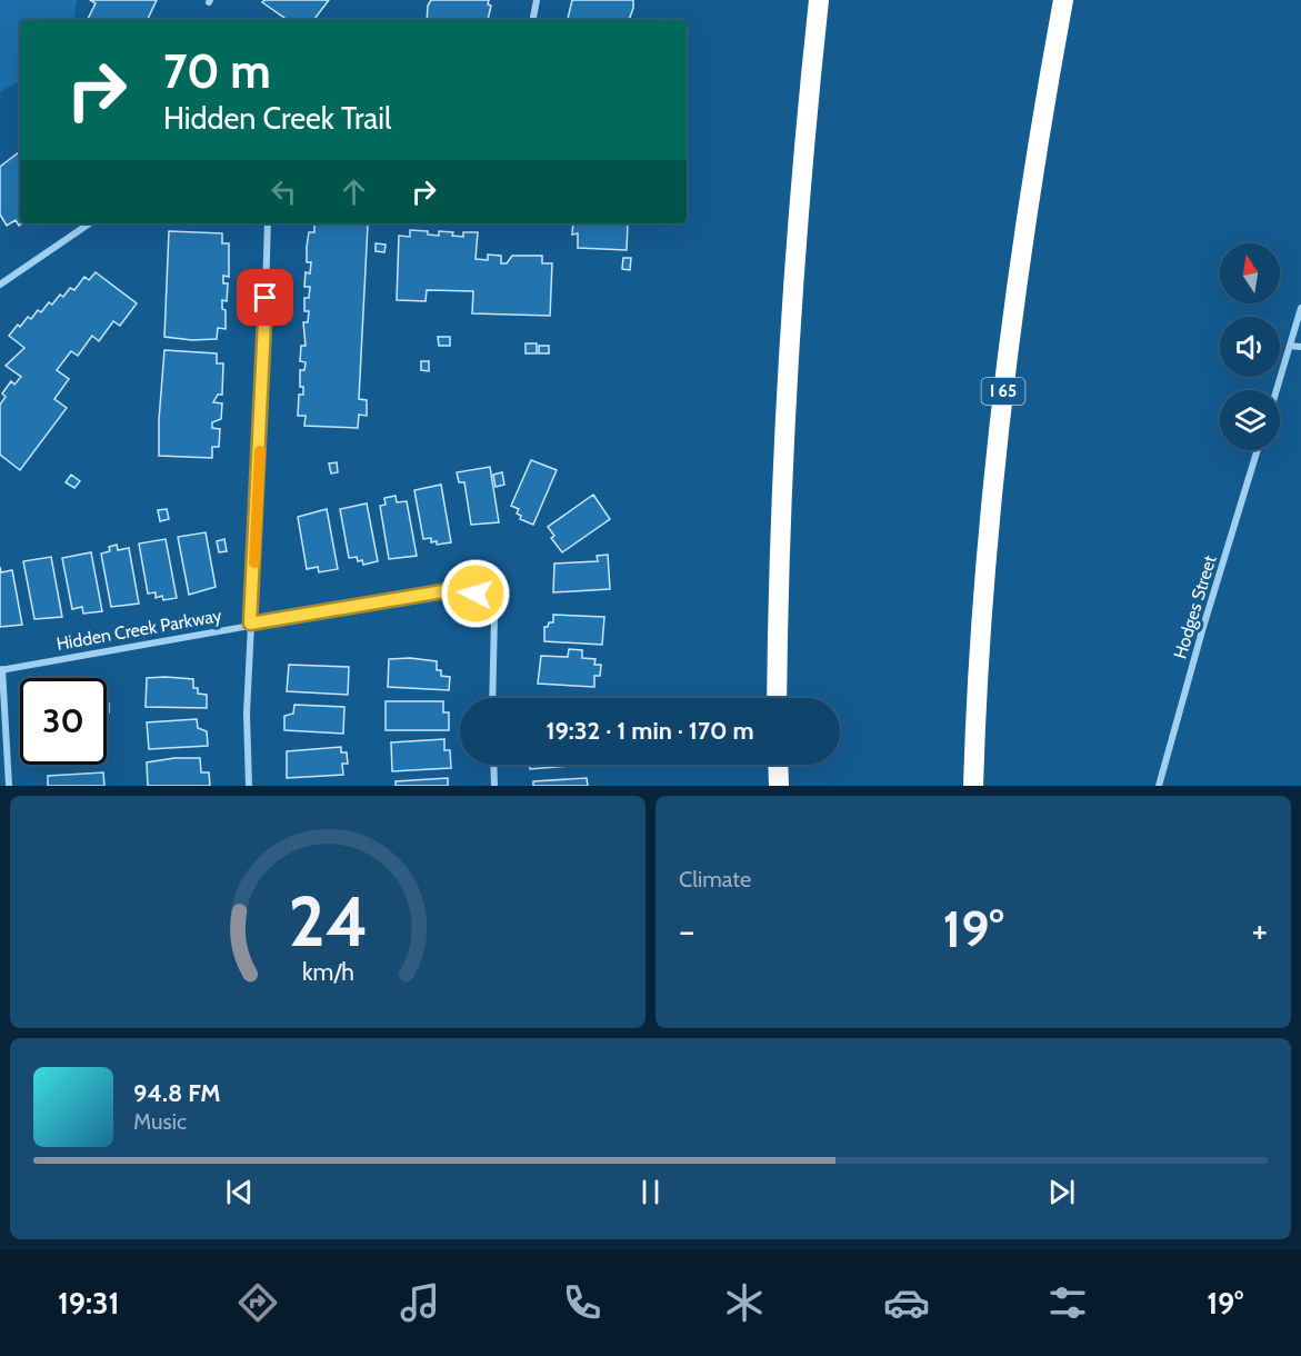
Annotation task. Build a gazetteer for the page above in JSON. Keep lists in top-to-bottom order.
{
  "streets": {
    "highway": ["I 65"],
    "street": ["Hodges Street", "Hidden Creek Parkway"]
  },
  "north": "top",
  "page": {
    "turn": ["70 m", "Hidden Creek Trail"],
    "limit": "30",
    "trip": "19:32 · 1 min · 170 m",
    "tile": "Climate",
    "heat": ["−", "19°", "+"],
    "song": ["94.8 FM", "Music"],
    "tabs": ["19:31", "19°"],
    "gauge": ["24", "km/h"]
  }
}
